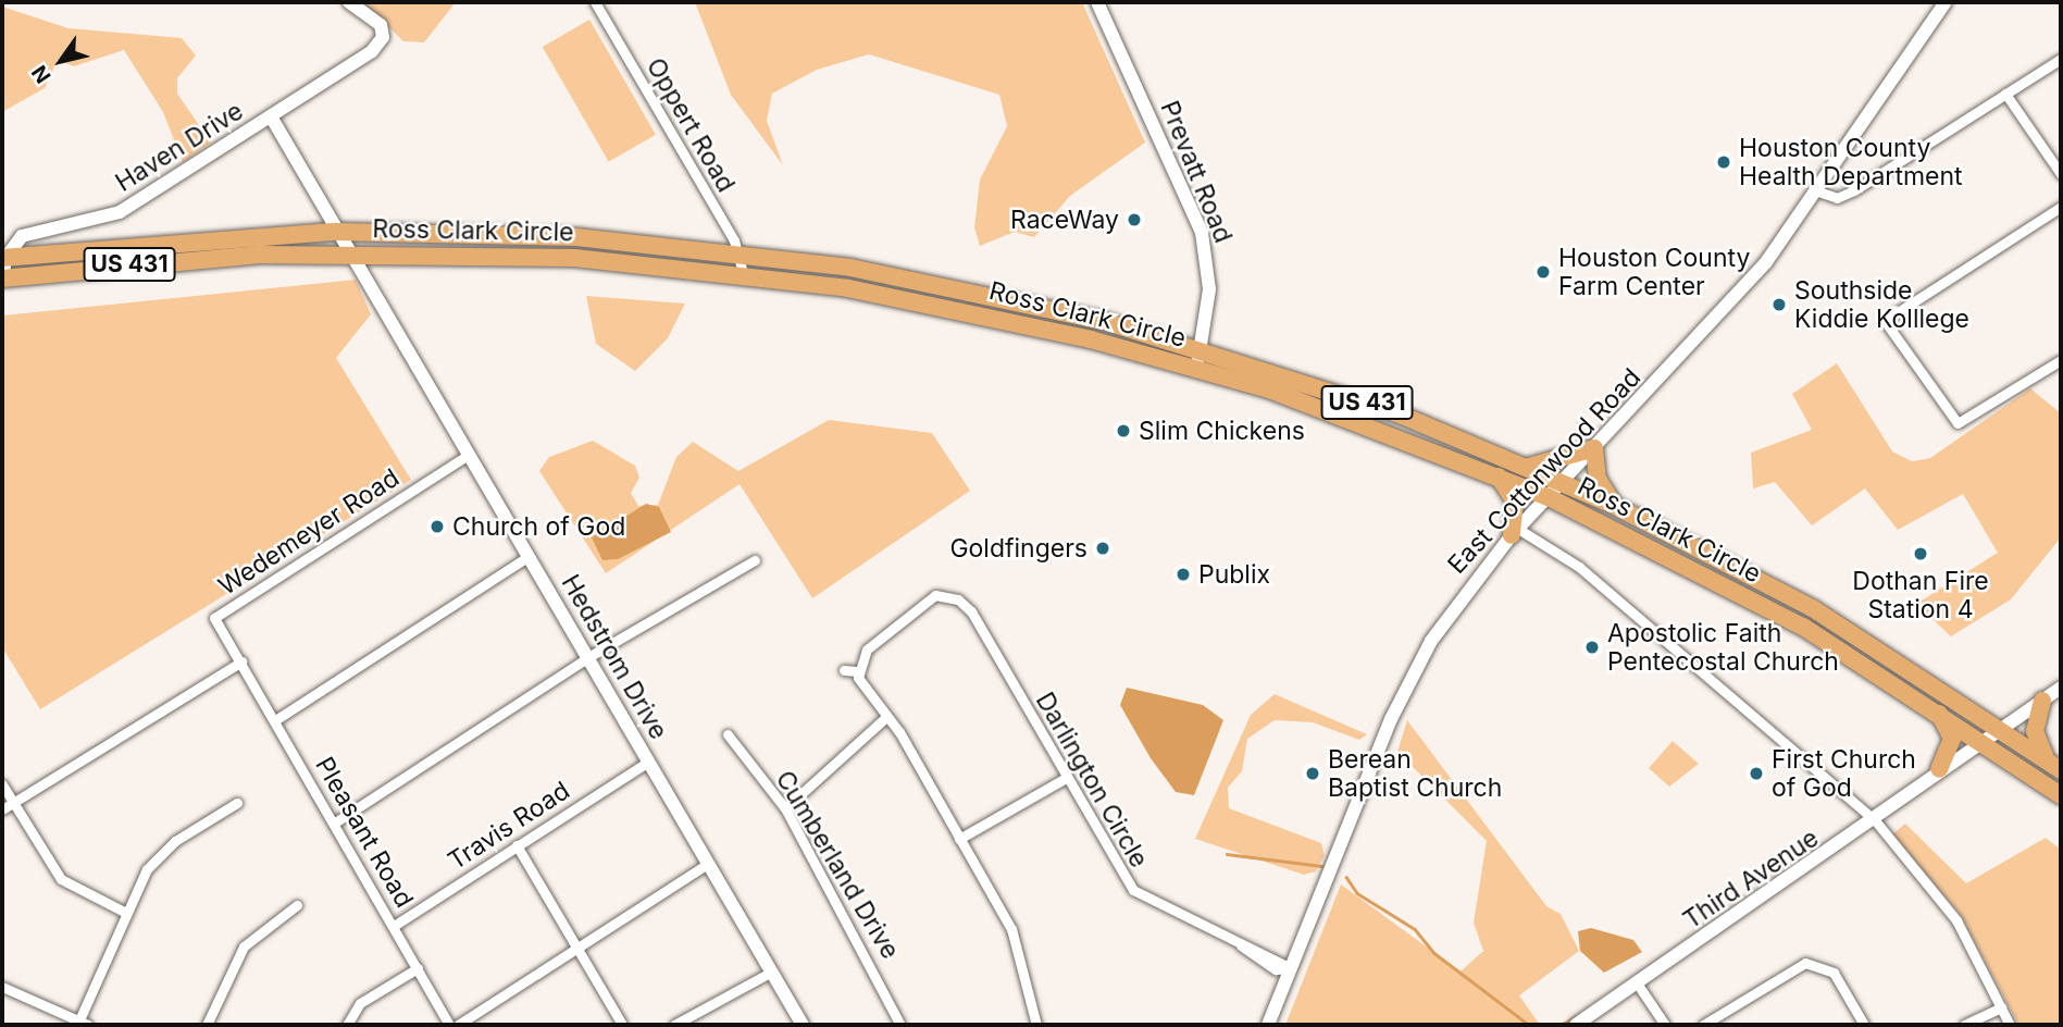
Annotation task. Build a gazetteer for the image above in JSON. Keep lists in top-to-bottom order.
{
  "streets": {
    "highway": ["Ross Clark Circle", "US 431"],
    "street": [
      "Oppert Road",
      "Haven Drive",
      "Prevatt Road",
      "East Cottonwood Road",
      "Wedemeyer Road",
      "Hedstrom Drive",
      "Darlington Circle",
      "Travis Road",
      "Pleasant Road",
      "Cumberland Drive",
      "Third Avenue"
    ]
  },
  "crossings": [
    ["Oppert Road", "Ross Clark Circle"],
    ["Haven Drive", "Ross Clark Circle"],
    ["Haven Drive", "Hedstrom Drive"],
    ["Prevatt Road", "Ross Clark Circle"],
    ["Ross Clark Circle", "East Cottonwood Road"],
    ["Ross Clark Circle", "Hedstrom Drive"],
    ["Ross Clark Circle", "Third Avenue"],
    ["East Cottonwood Road", "Darlington Circle"],
    ["Wedemeyer Road", "Hedstrom Drive"],
    ["Wedemeyer Road", "Pleasant Road"],
    ["Hedstrom Drive", "Travis Road"],
    ["Travis Road", "Pleasant Road"]
  ],
  "places": [
    "Houston County Health Department",
    "RaceWay",
    "Houston County Farm Center",
    "Southside Kiddie Kolllege",
    "Slim Chickens",
    "Church of God",
    "Goldfingers",
    "Dothan Fire Station 4",
    "Publix",
    "Apostolic Faith Pentecostal Church",
    "Berean Baptist Church",
    "First Church of God"
  ],
  "north": "bottom left"
}
